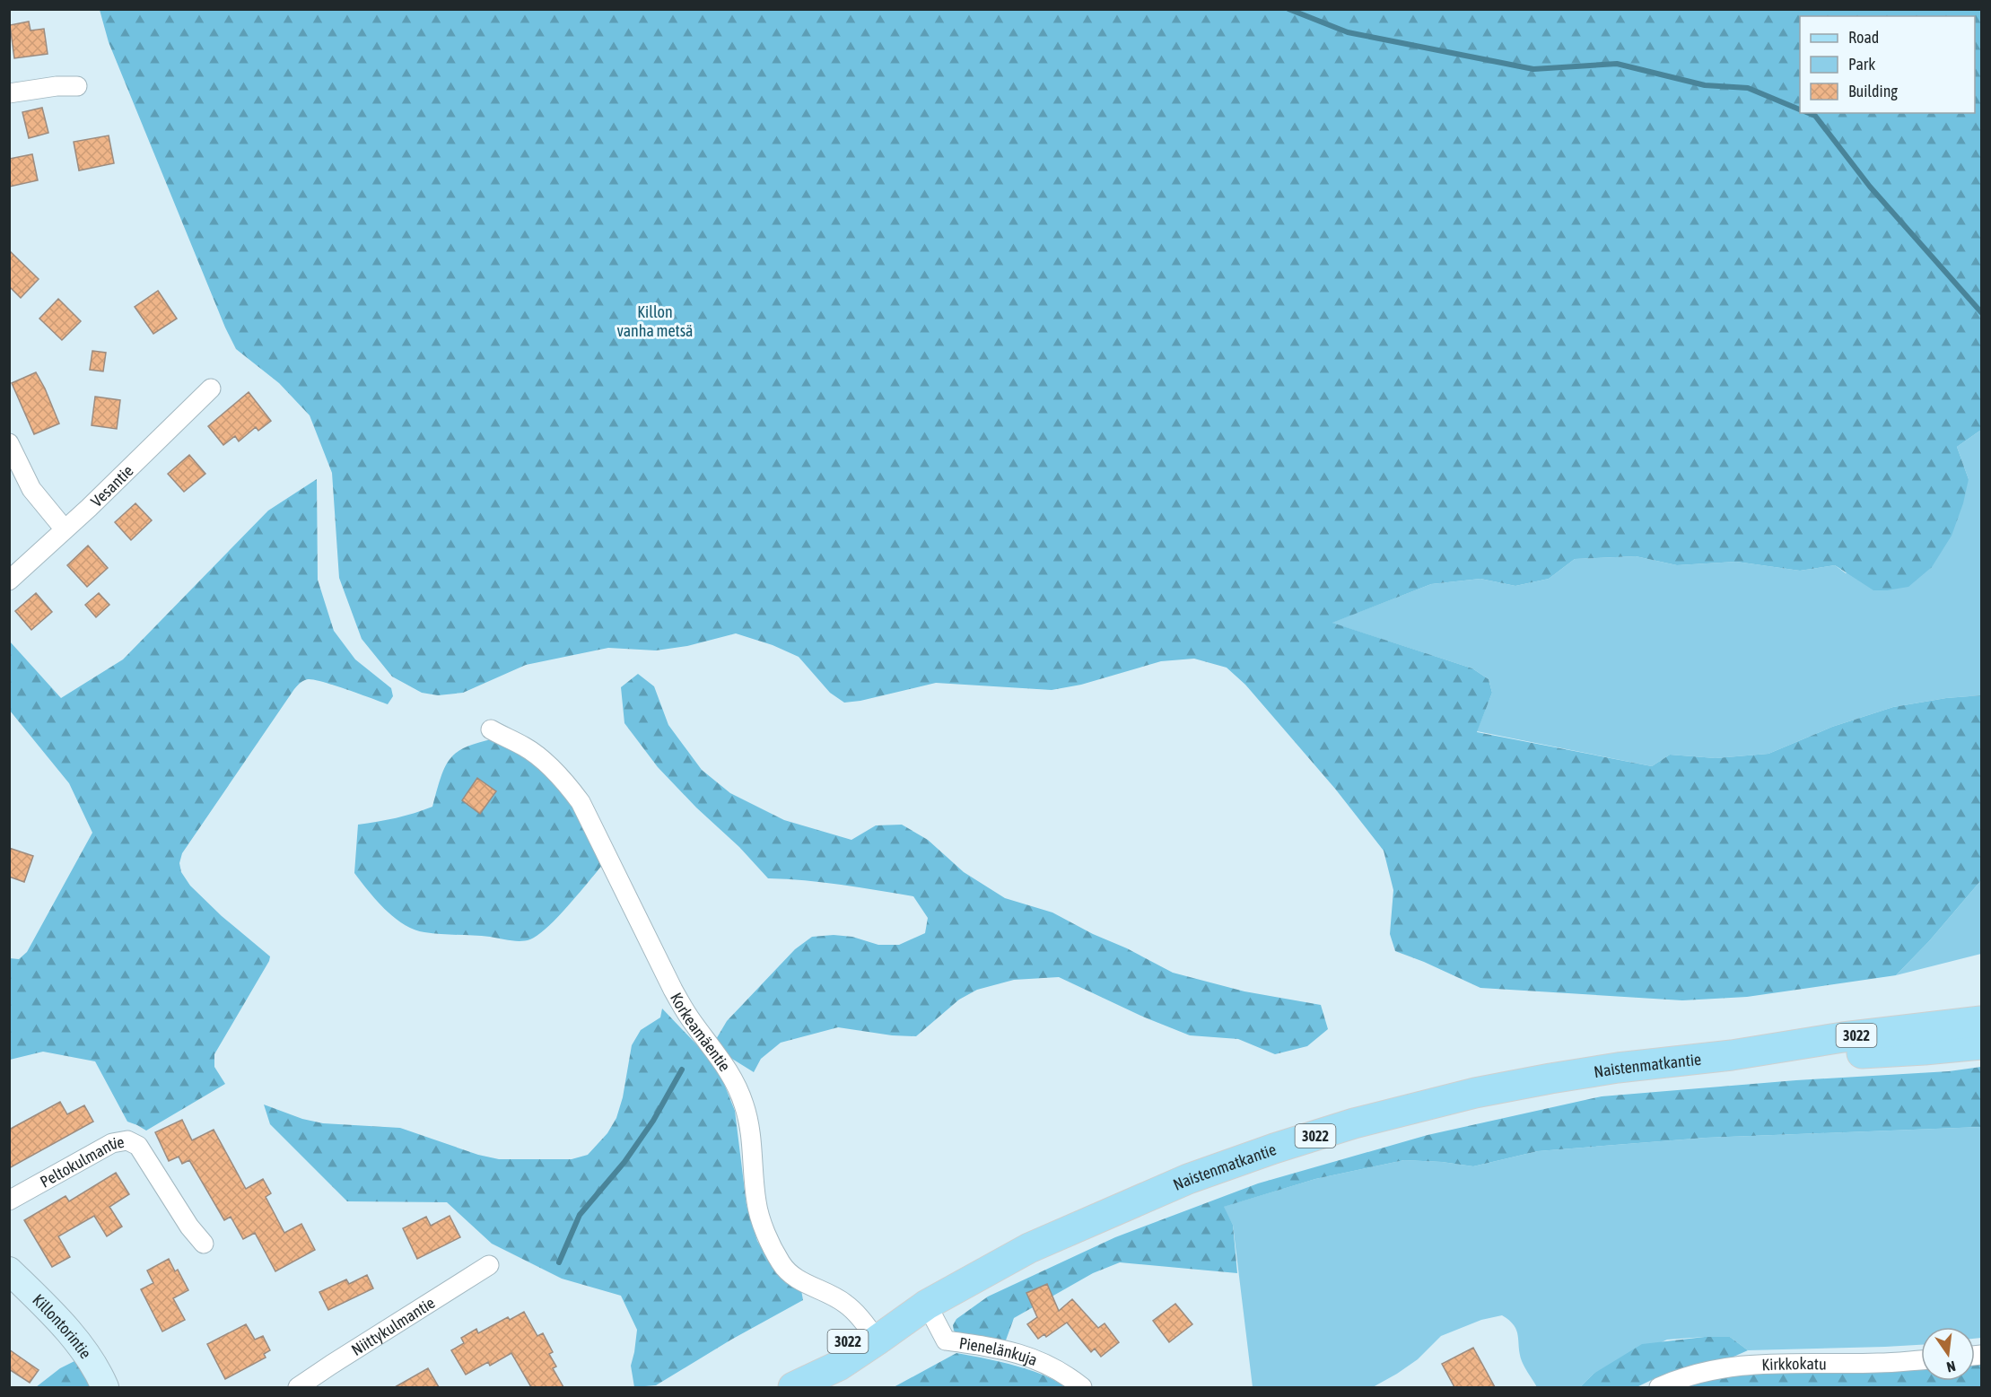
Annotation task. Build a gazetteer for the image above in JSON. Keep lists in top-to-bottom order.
{
  "streets": {
    "main road": ["3022", "Naistenmatkantie"],
    "street": [
      "Vesantie",
      "Korkeamäentie",
      "Peltokulmantie",
      "Niittykulmantie",
      "Killontorintie",
      "Pienelänkuja",
      "Kirkkokatu"
    ]
  },
  "crossings": [
    ["Korkeamäentie", "Naistenmatkantie"],
    ["Naistenmatkantie", "Pienelänkuja"]
  ],
  "parks": ["Killon vanha metsä"],
  "legend": ["Road", "Park", "Building"],
  "north": "bottom"
}
